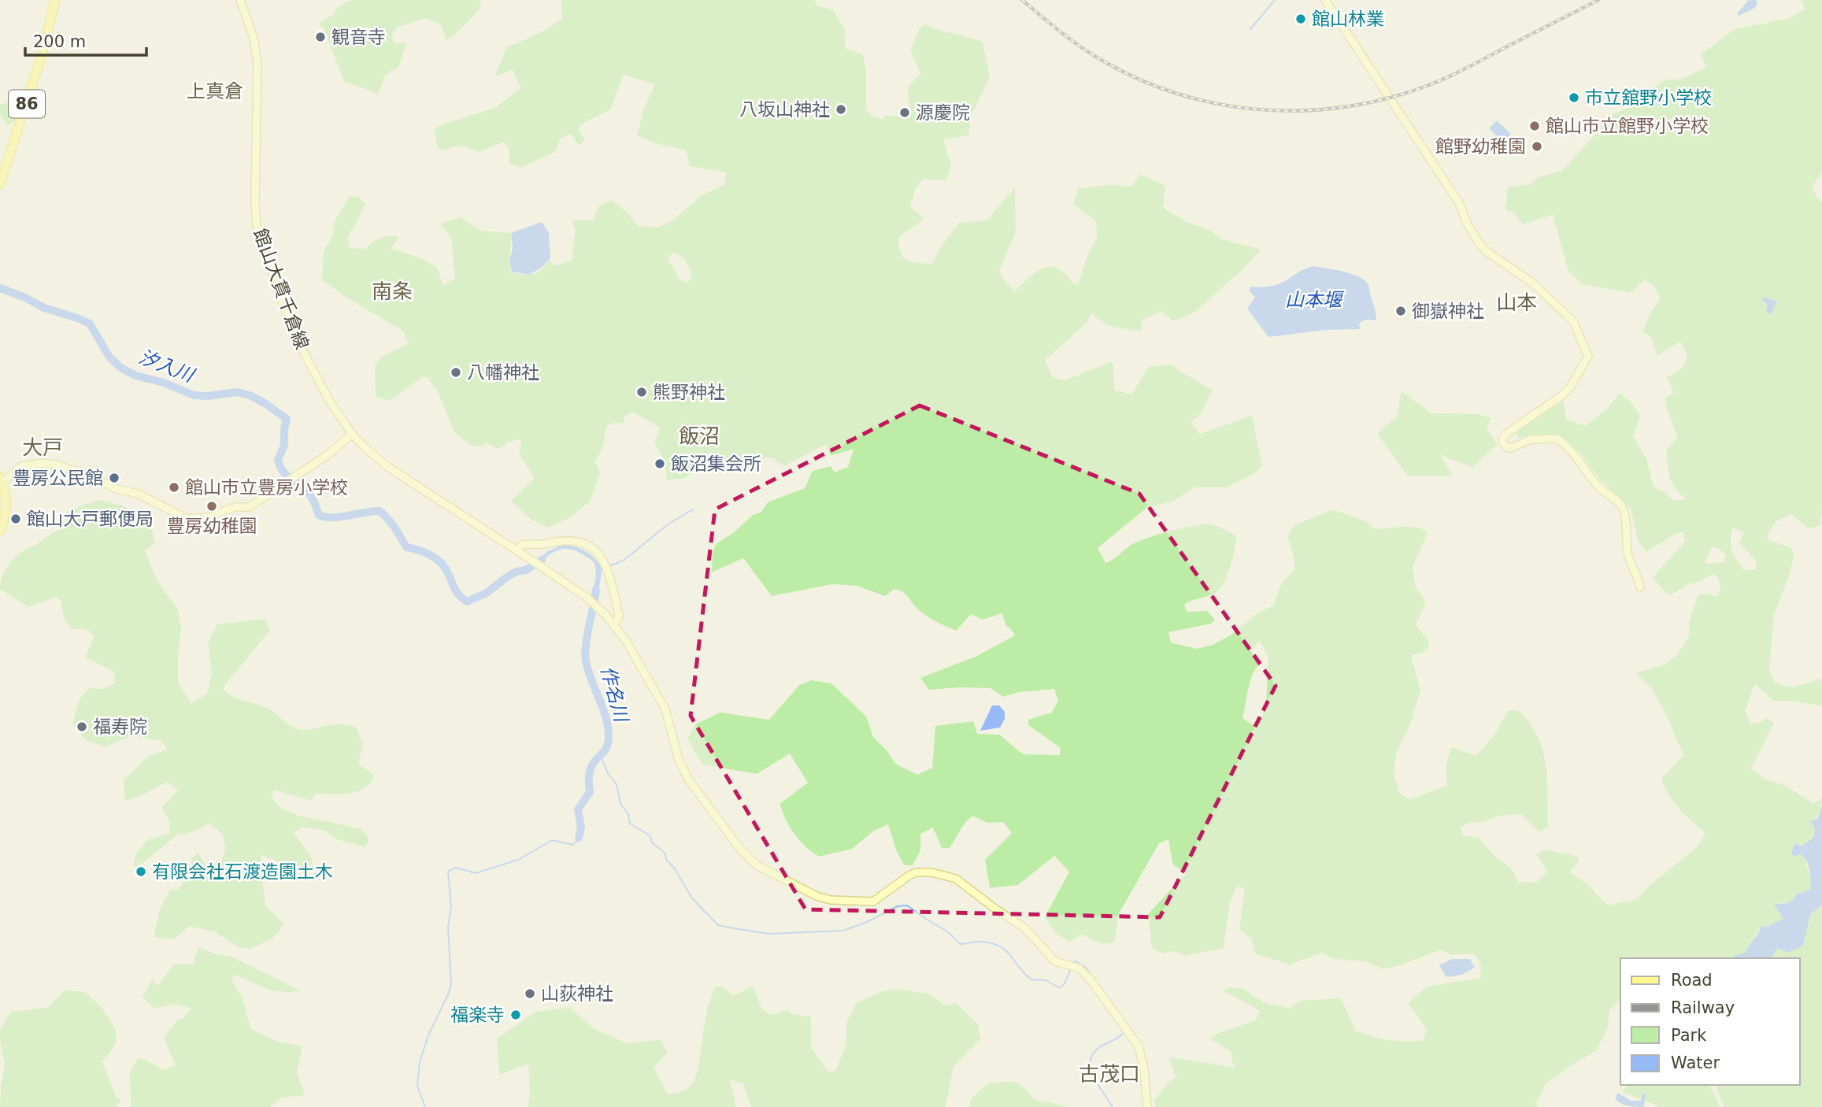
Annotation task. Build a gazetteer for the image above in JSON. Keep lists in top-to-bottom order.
{
  "streets": {
    "main road": ["86", "館山大貫千倉線"]
  },
  "districts": [
    "上真倉",
    "南条",
    "山本",
    "飯沼",
    "大戸",
    "古茂口"
  ],
  "water": ["山本堰", "汐入川", "作名川"],
  "places": [
    "館山林業",
    "観音寺",
    "市立舘野小学校",
    "八坂山神社",
    "源慶院",
    "館山市立館野小学校",
    "館野幼稚園",
    "御嶽神社",
    "八幡神社",
    "熊野神社",
    "飯沼集会所",
    "豊房公民館",
    "館山市立豊房小学校",
    "豊房幼稚園",
    "館山大戸郵便局",
    "福寿院",
    "有限会社石渡造園土木",
    "山荻神社",
    "福楽寺"
  ],
  "legend": [
    "Road",
    "Railway",
    "Park",
    "Water"
  ],
  "scale_bar": "200 m"
}
